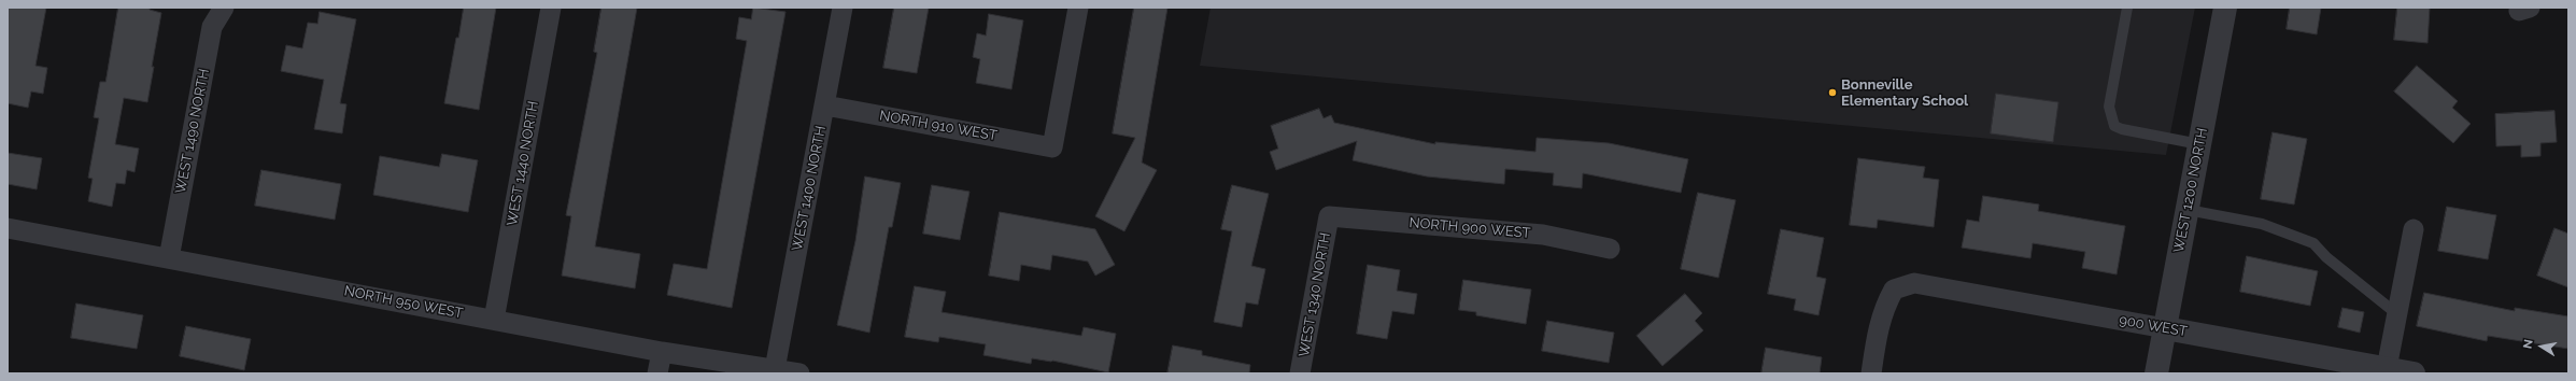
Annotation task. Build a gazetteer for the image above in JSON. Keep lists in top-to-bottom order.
{
  "streets": {
    "street": [
      "NORTH 910 WEST",
      "WEST 1490 NORTH",
      "WEST 1440 NORTH",
      "WEST 1400 NORTH",
      "WEST 1200 NORTH",
      "NORTH 900 WEST",
      "WEST 1340 NORTH",
      "NORTH 950 WEST",
      "900 WEST"
    ]
  },
  "crossings": [
    ["NORTH 910 WEST", "WEST 1400 NORTH"],
    ["WEST 1490 NORTH", "NORTH 950 WEST"],
    ["WEST 1440 NORTH", "NORTH 950 WEST"],
    ["WEST 1400 NORTH", "NORTH 950 WEST"],
    ["WEST 1200 NORTH", "900 WEST"],
    ["NORTH 900 WEST", "WEST 1340 NORTH"]
  ],
  "places": ["Bonneville Elementary School"],
  "north": "left"
}
